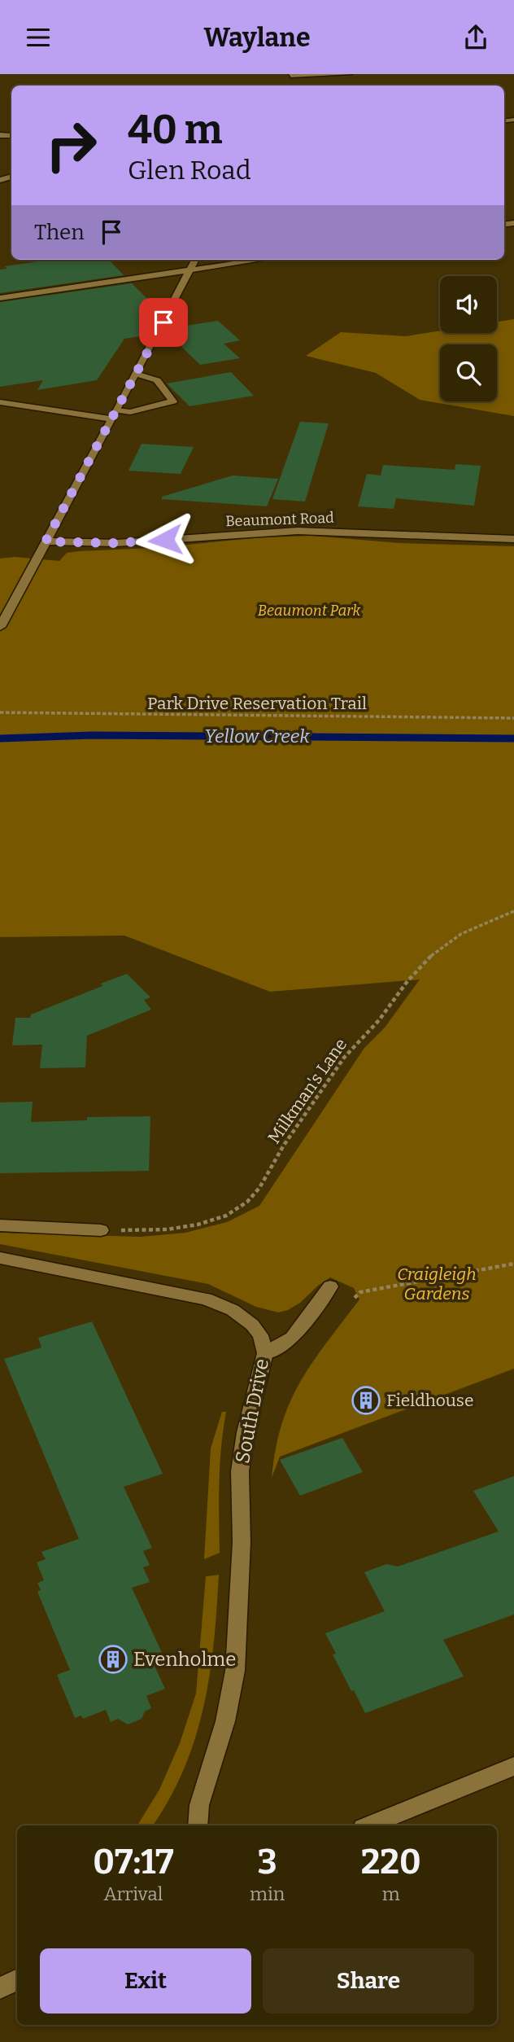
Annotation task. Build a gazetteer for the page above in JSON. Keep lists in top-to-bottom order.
{
  "streets": {
    "street": ["Beaumont Road", "South Drive"],
    "path": ["Park Drive Reservation Trail", "Milkman's Lane"]
  },
  "water": ["Yellow Creek"],
  "parks": ["Beaumont Park", "Craigleigh Gardens"],
  "places": {
    "building": ["Fieldhouse", "Evenholme"]
  },
  "page": {
    "header": "Waylane",
    "turn": ["40 m", "Glen Road"],
    "then": "Then",
    "eta": [
      "07:17",
      "Arrival",
      "3",
      "min",
      "220",
      "m"
    ],
    "buttons": ["Exit", "Share"]
  }
}
